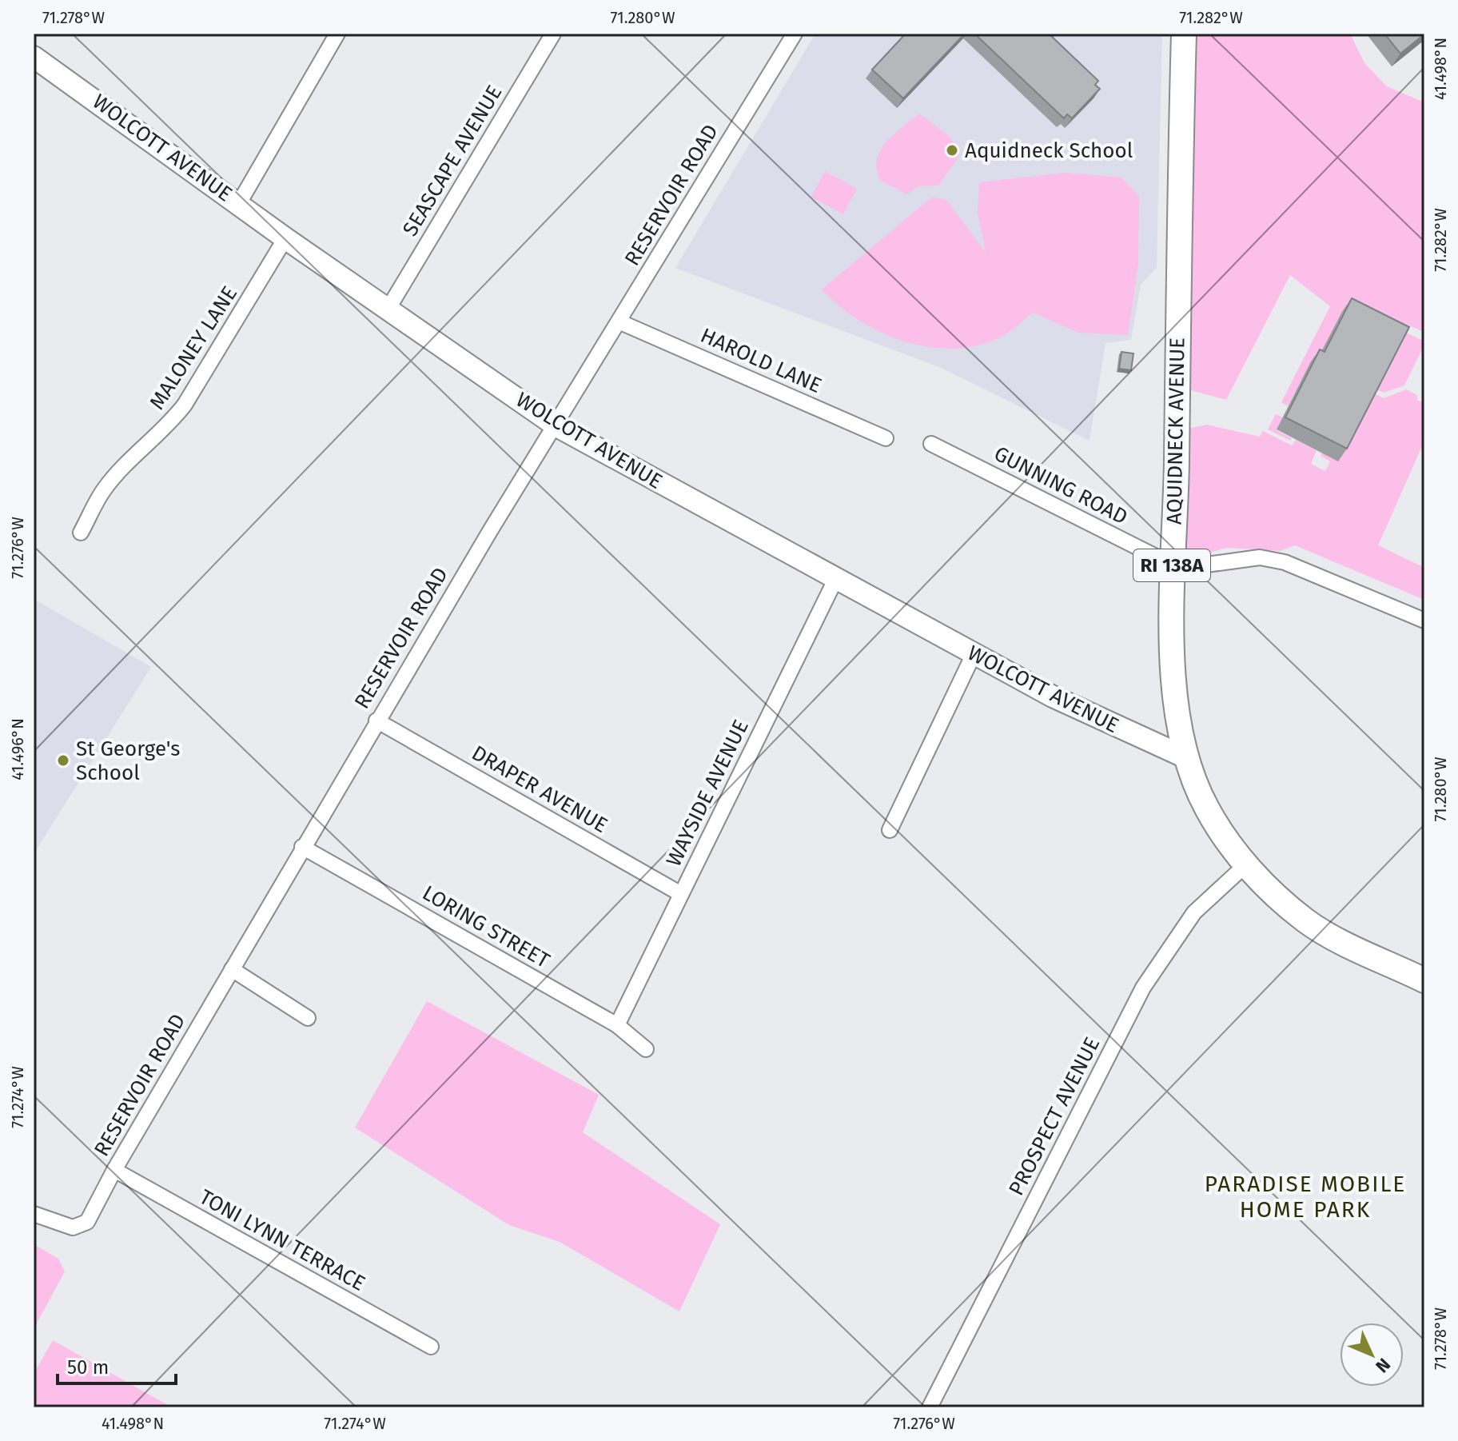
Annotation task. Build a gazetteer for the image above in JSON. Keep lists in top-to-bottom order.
{
  "streets": {
    "main road": ["AQUIDNECK AVENUE", "RI 138A"],
    "street": [
      "WOLCOTT AVENUE",
      "SEASCAPE AVENUE",
      "RESERVOIR ROAD",
      "MALONEY LANE",
      "HAROLD LANE",
      "GUNNING ROAD",
      "DRAPER AVENUE",
      "WAYSIDE AVENUE",
      "LORING STREET",
      "PROSPECT AVENUE",
      "TONI LYNN TERRACE"
    ]
  },
  "crossings": [
    ["WOLCOTT AVENUE", "SEASCAPE AVENUE"],
    ["WOLCOTT AVENUE", "RESERVOIR ROAD"],
    ["WOLCOTT AVENUE", "MALONEY LANE"],
    ["WOLCOTT AVENUE", "AQUIDNECK AVENUE"],
    ["WOLCOTT AVENUE", "WAYSIDE AVENUE"],
    ["RESERVOIR ROAD", "HAROLD LANE"],
    ["RESERVOIR ROAD", "DRAPER AVENUE"],
    ["RESERVOIR ROAD", "LORING STREET"],
    ["RESERVOIR ROAD", "TONI LYNN TERRACE"],
    ["AQUIDNECK AVENUE", "GUNNING ROAD"],
    ["AQUIDNECK AVENUE", "PROSPECT AVENUE"],
    ["DRAPER AVENUE", "WAYSIDE AVENUE"],
    ["WAYSIDE AVENUE", "LORING STREET"]
  ],
  "districts": ["PARADISE MOBILE HOME PARK"],
  "places": ["Aquidneck School", "St George's School"],
  "scale_bar": "50 m",
  "north": "bottom right",
  "coordinates": [
    "71.278°W",
    "71.280°W",
    "71.282°W",
    "41.498°N",
    "71.276°W",
    "41.496°N",
    "71.274°W"
  ]
}
